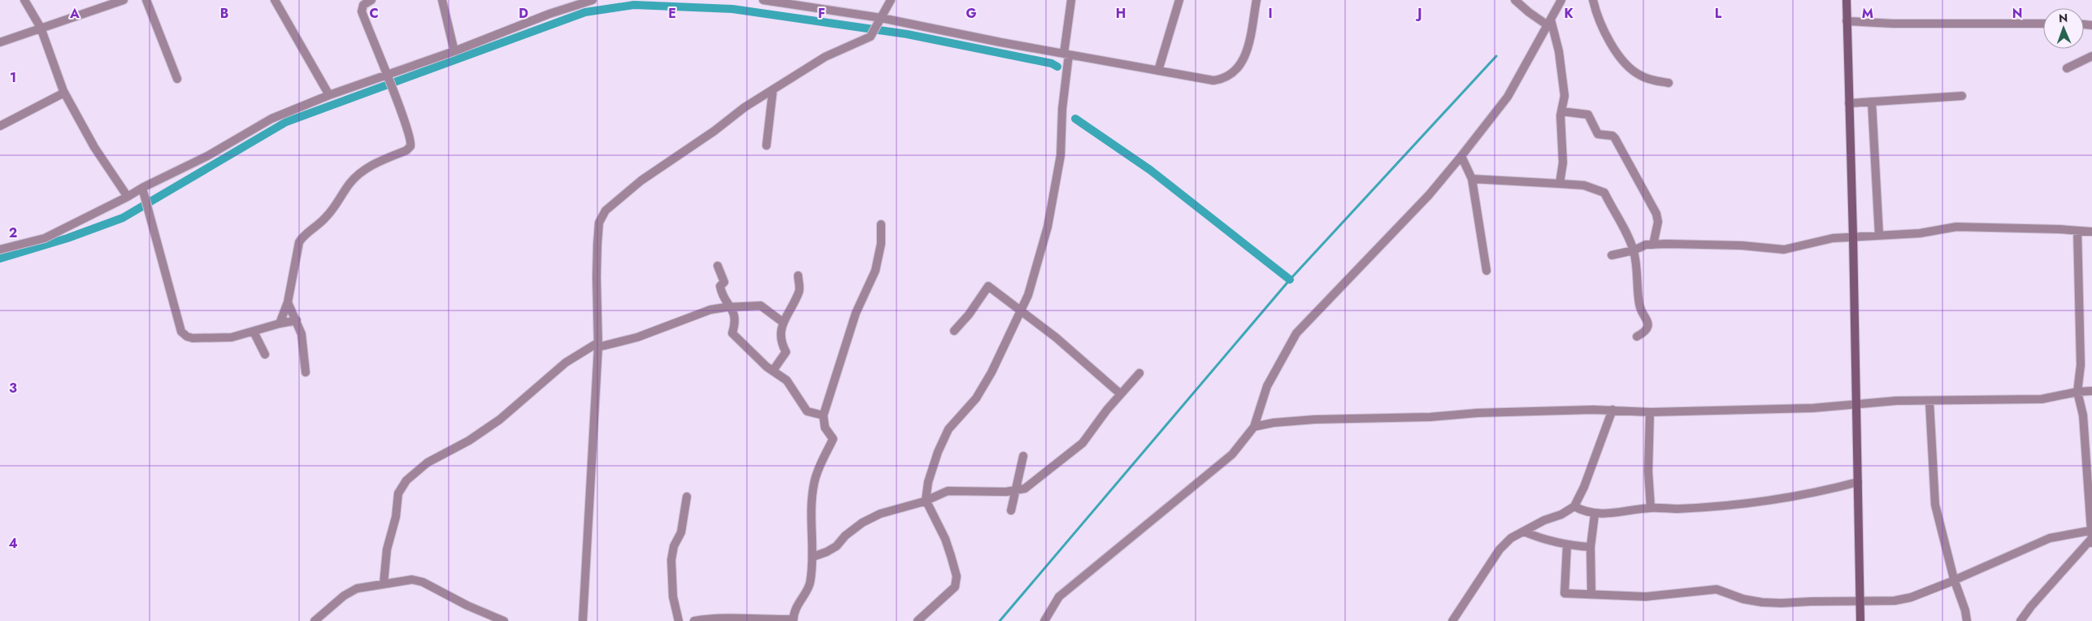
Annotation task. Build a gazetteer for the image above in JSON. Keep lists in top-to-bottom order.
{
  "north": "top",
  "grid": {
    "columns": [
      "A",
      "B",
      "C",
      "D",
      "E",
      "F",
      "G",
      "H",
      "I",
      "J",
      "K",
      "L",
      "M",
      "N"
    ],
    "rows": [
      "1",
      "2",
      "3",
      "4"
    ]
  }
}
